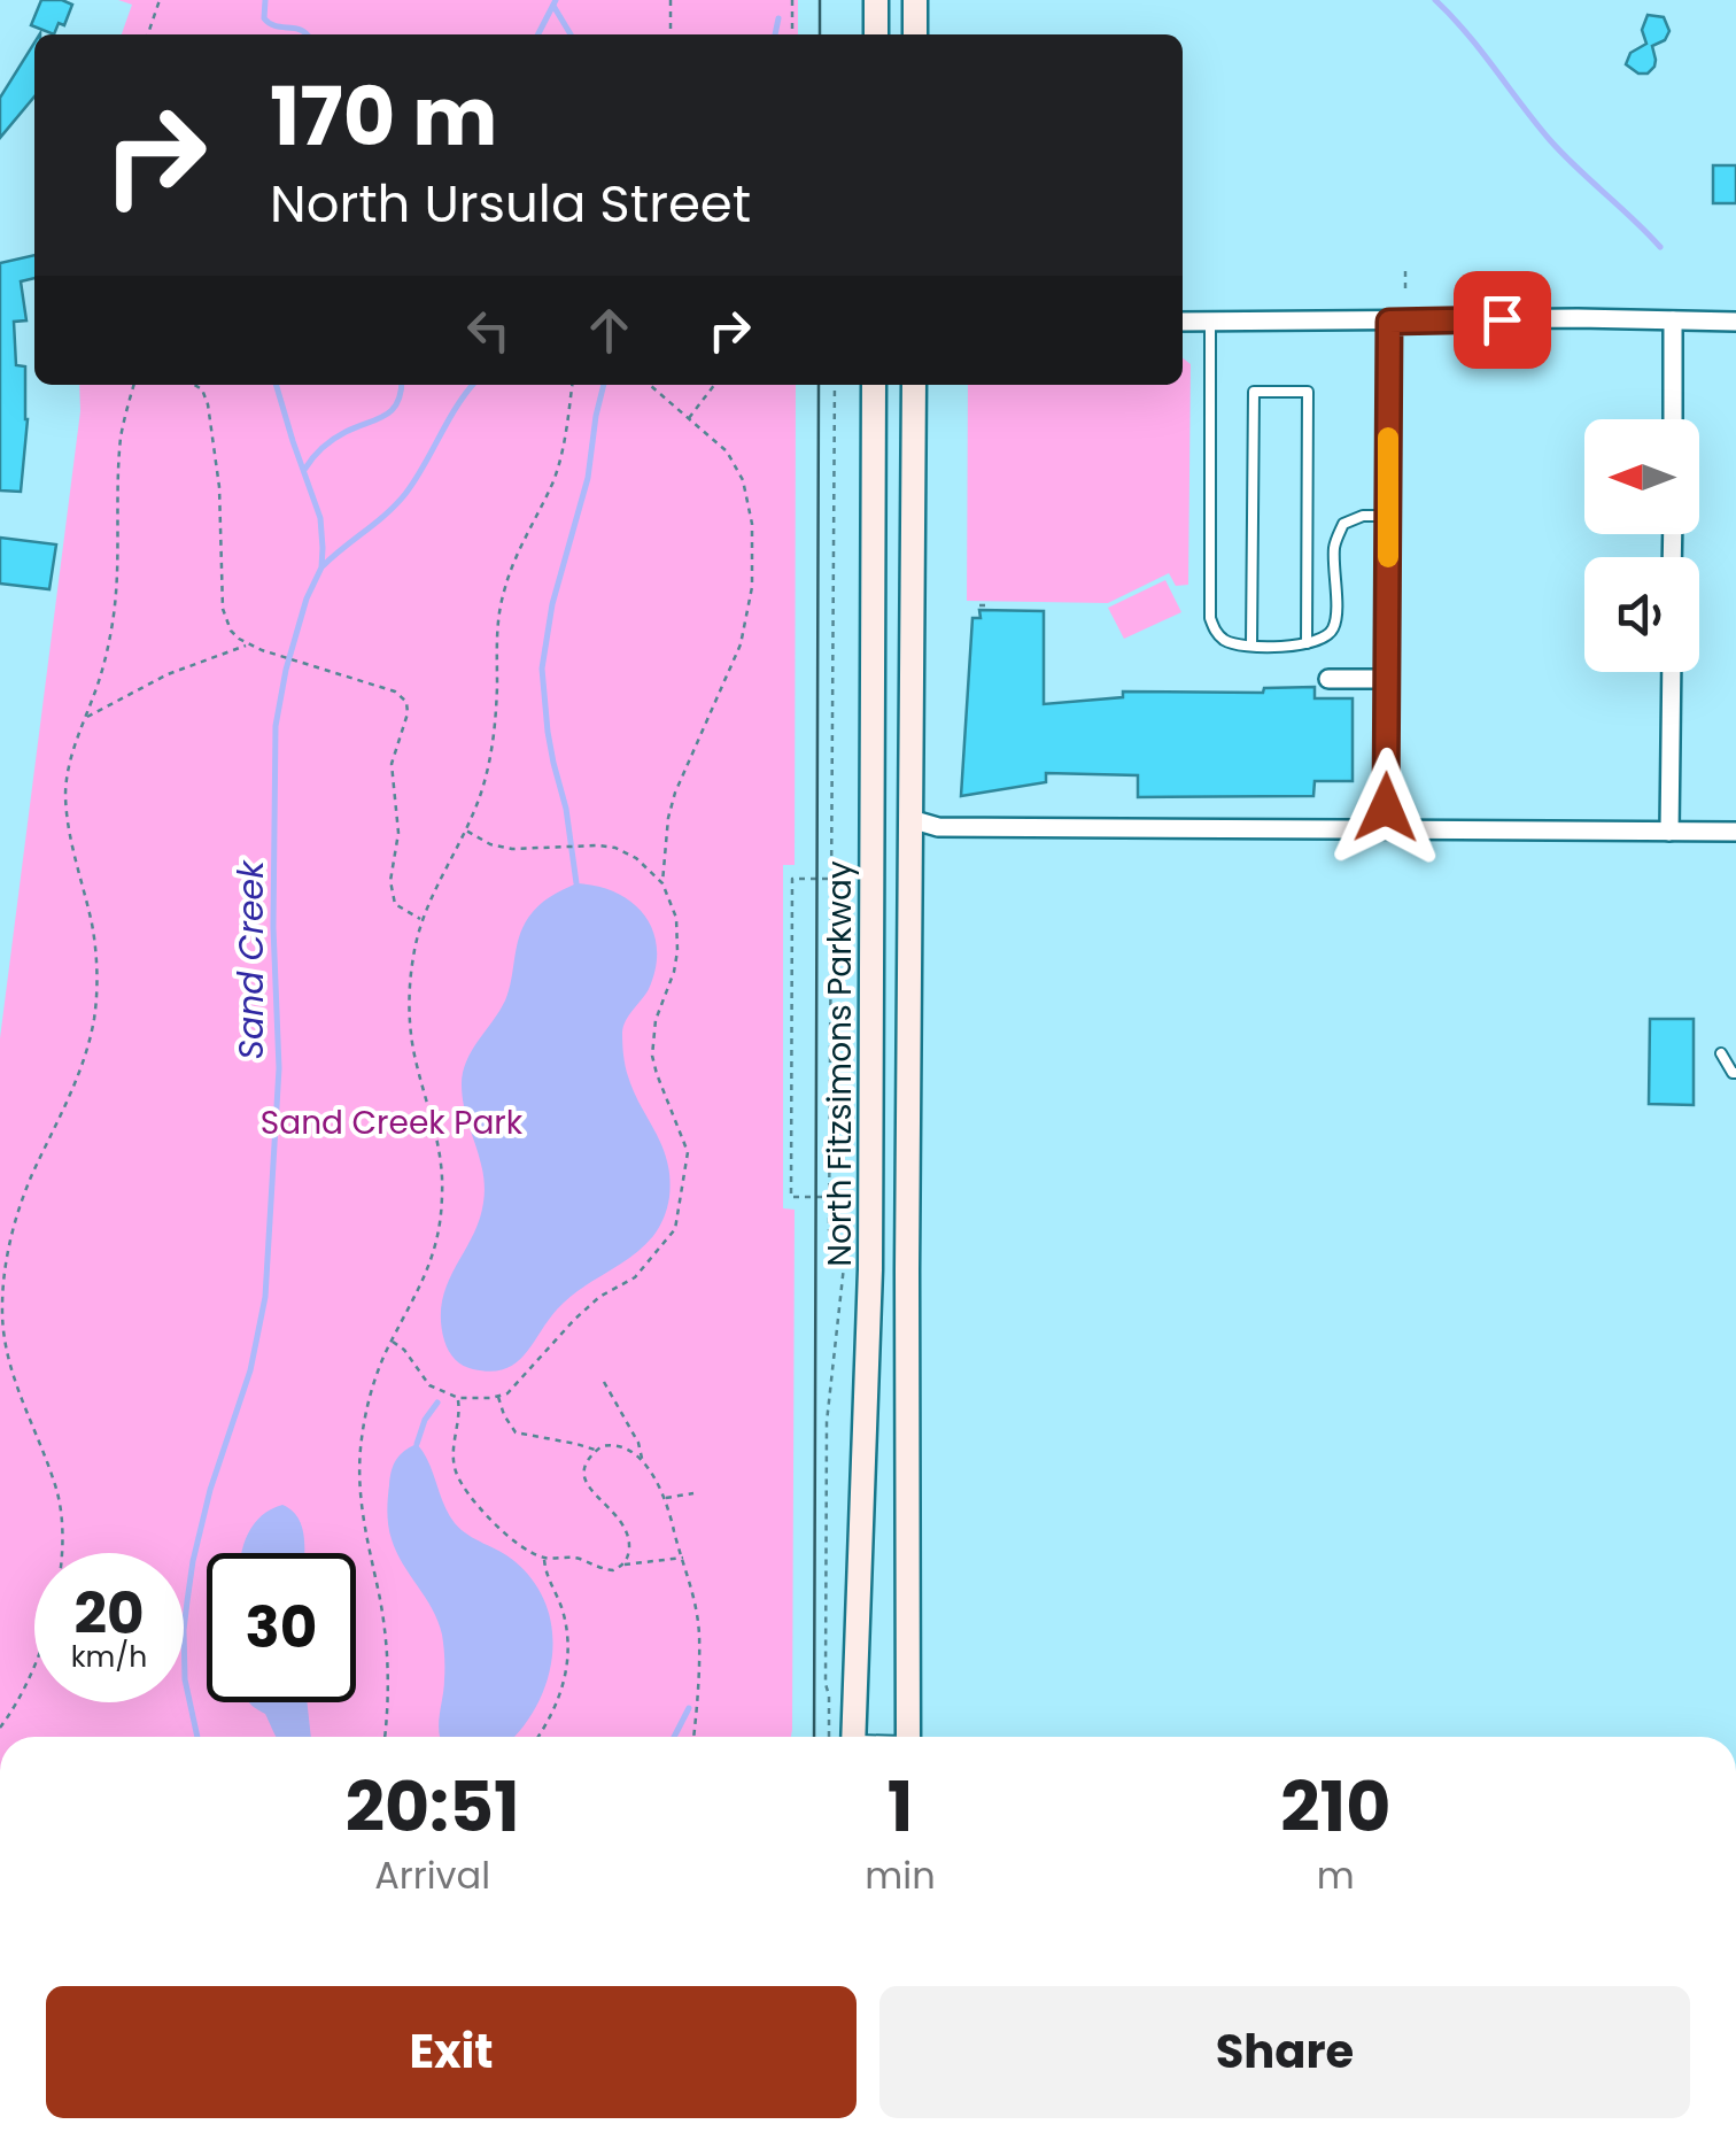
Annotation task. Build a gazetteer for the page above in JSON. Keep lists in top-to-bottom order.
{
  "streets": {
    "main road": ["North Fitzsimons Parkway"]
  },
  "water": ["Sand Creek"],
  "parks": ["Sand Creek Park"],
  "north": "left",
  "page": {
    "turn": ["170 m", "North Ursula Street"],
    "speed": "20 km/h",
    "limit": "30",
    "eta": [
      "20:51",
      "Arrival",
      "1",
      "min",
      "210",
      "m"
    ],
    "buttons": ["Exit", "Share"]
  }
}
